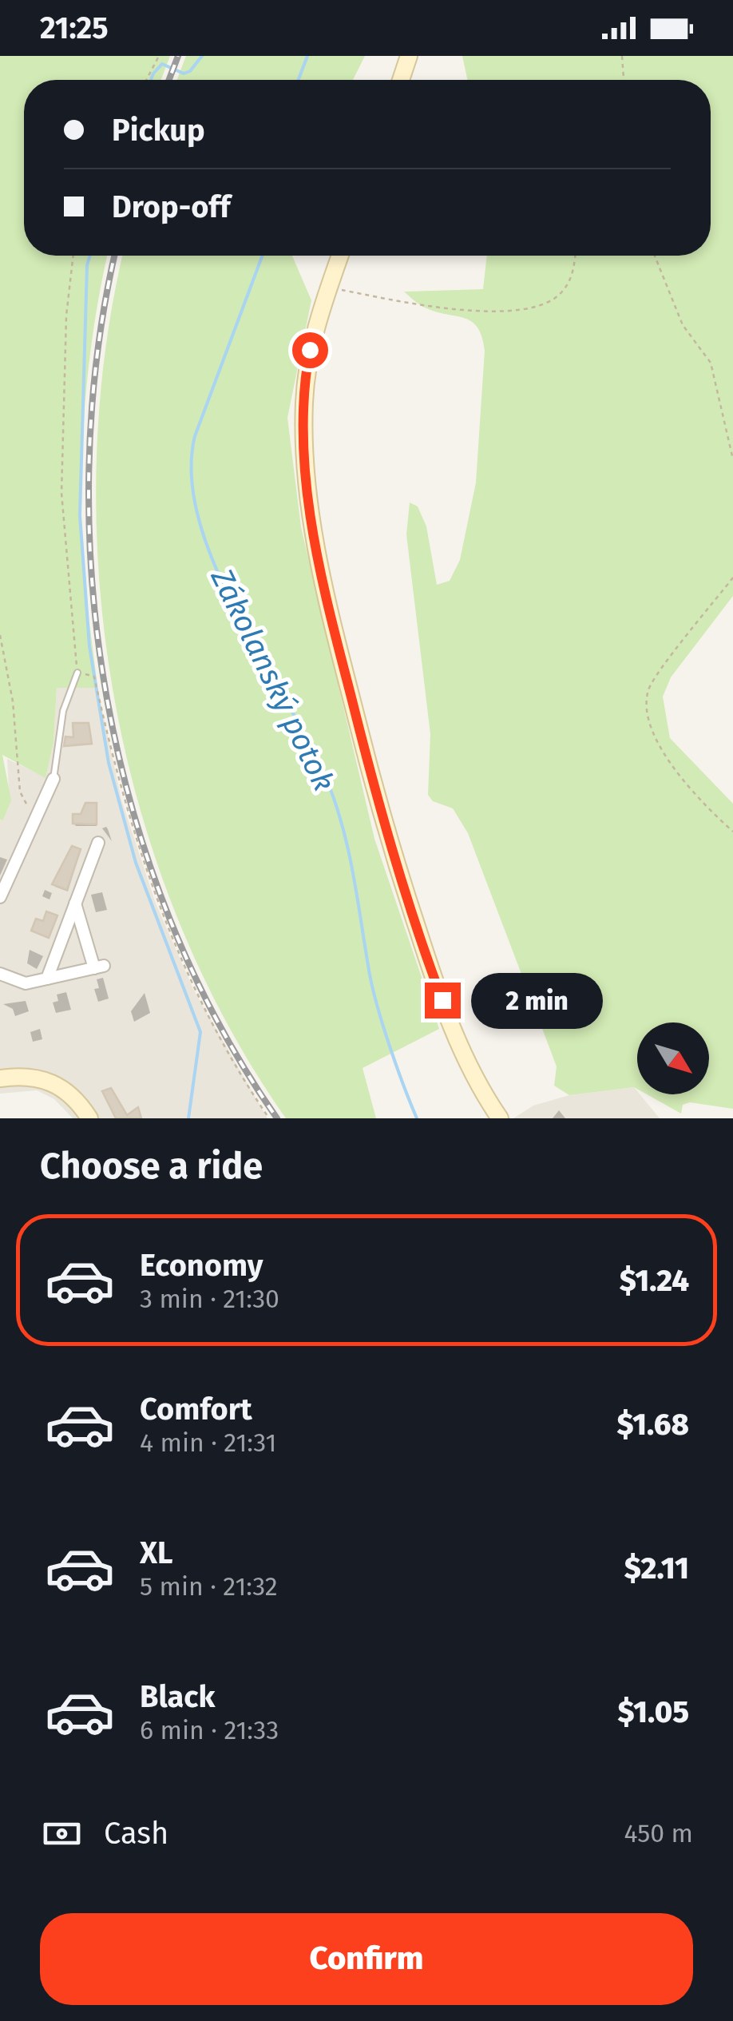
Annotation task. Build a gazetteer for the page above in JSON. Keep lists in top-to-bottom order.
{
  "water": ["Zákolanský potok"],
  "north": "bottom right",
  "page": {
    "status": "21:25",
    "banner": ["Pickup", "Drop-off"],
    "bubble": "2 min",
    "heading": "Choose a ride",
    "list": [
      {
        "name": "Economy",
        "note": "3 min · 21:30",
        "value": "$1.24"
      },
      {
        "name": "Comfort",
        "note": "4 min · 21:31",
        "value": "$1.68"
      },
      {
        "name": "XL",
        "note": "5 min · 21:32",
        "value": "$2.11"
      },
      {
        "name": "Black",
        "note": "6 min · 21:33",
        "value": "$1.05"
      }
    ],
    "pay": ["Cash", "450 m"],
    "buttons": "Confirm"
  }
}
